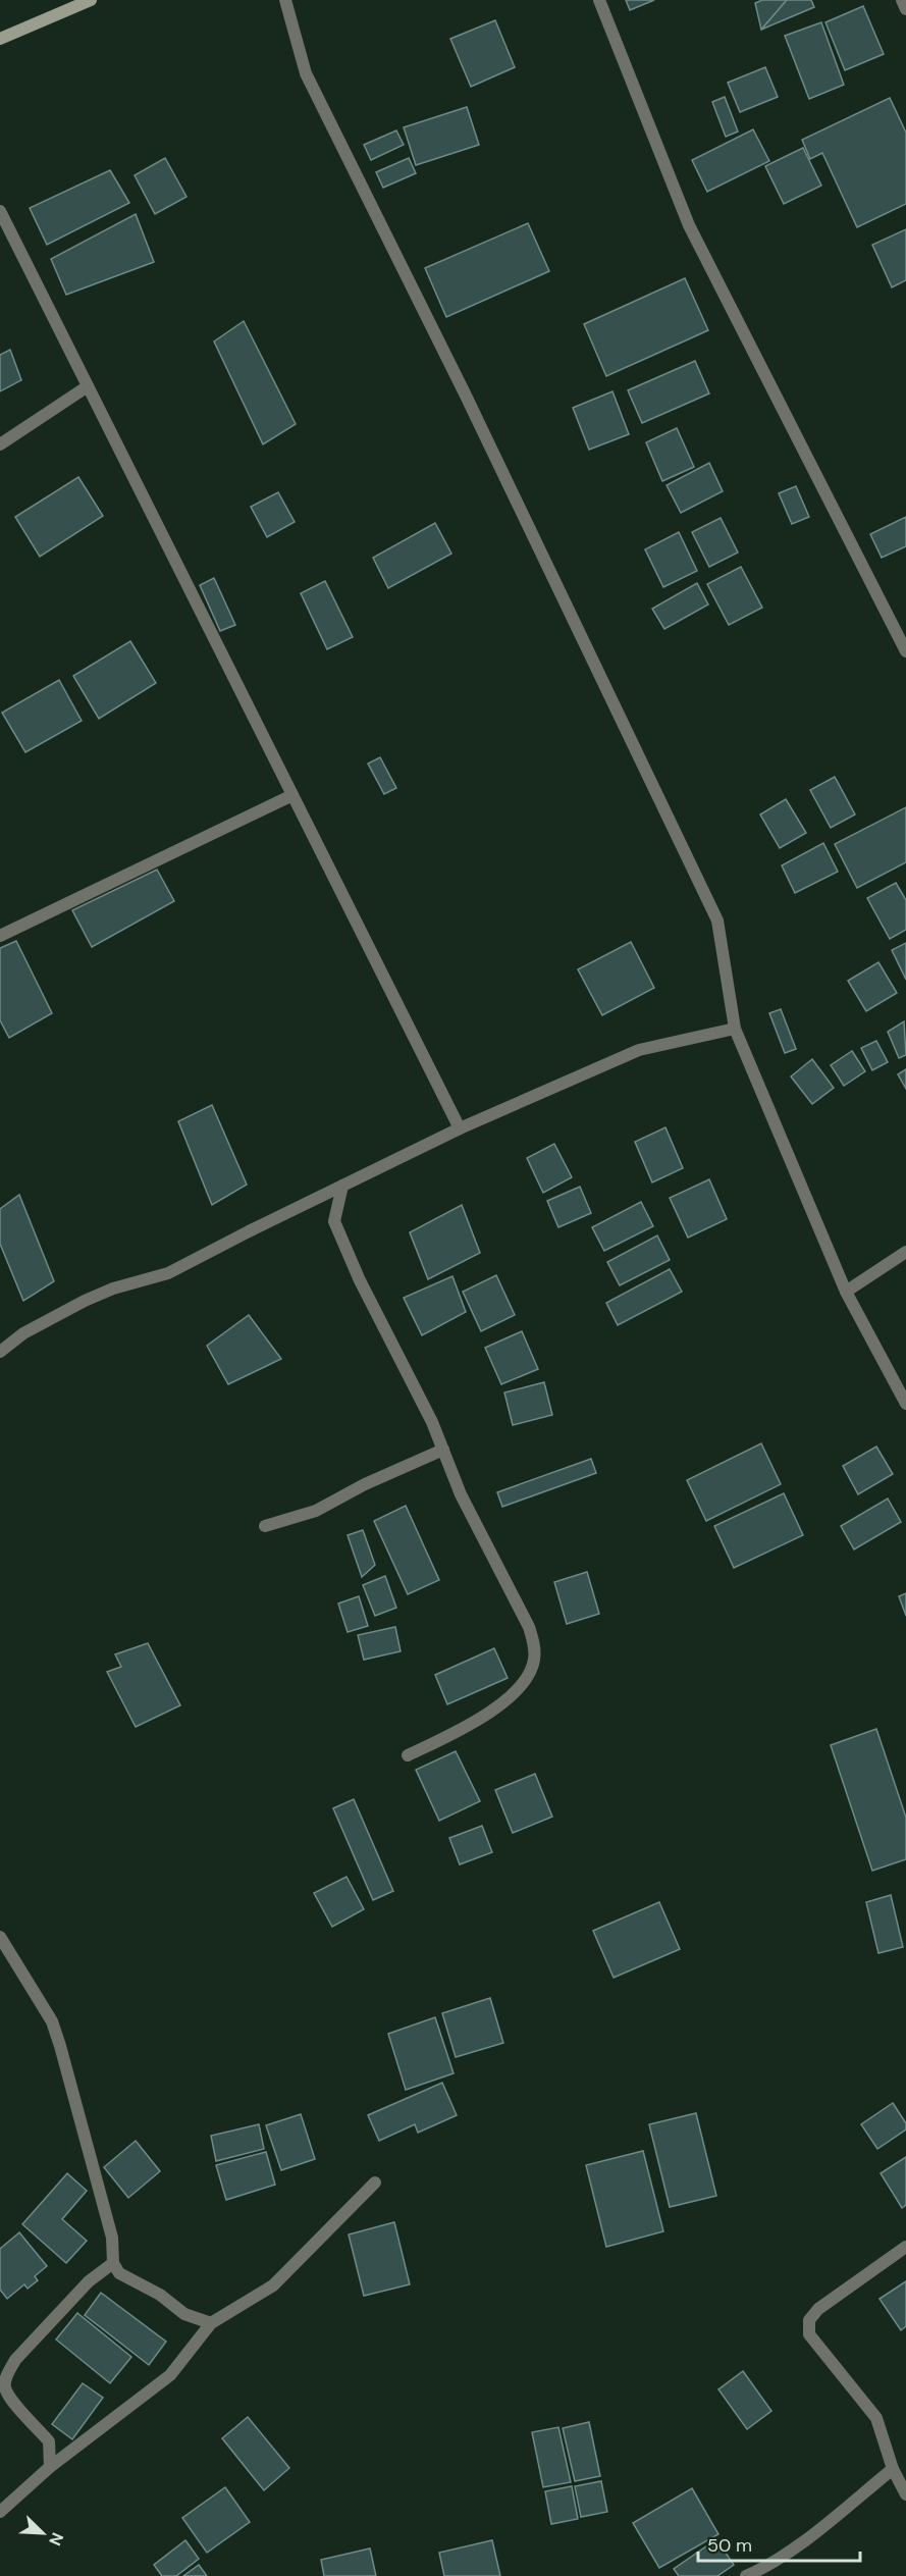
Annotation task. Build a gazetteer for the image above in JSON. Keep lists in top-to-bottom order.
{
  "scale_bar": "50 m",
  "north": "bottom right"
}
